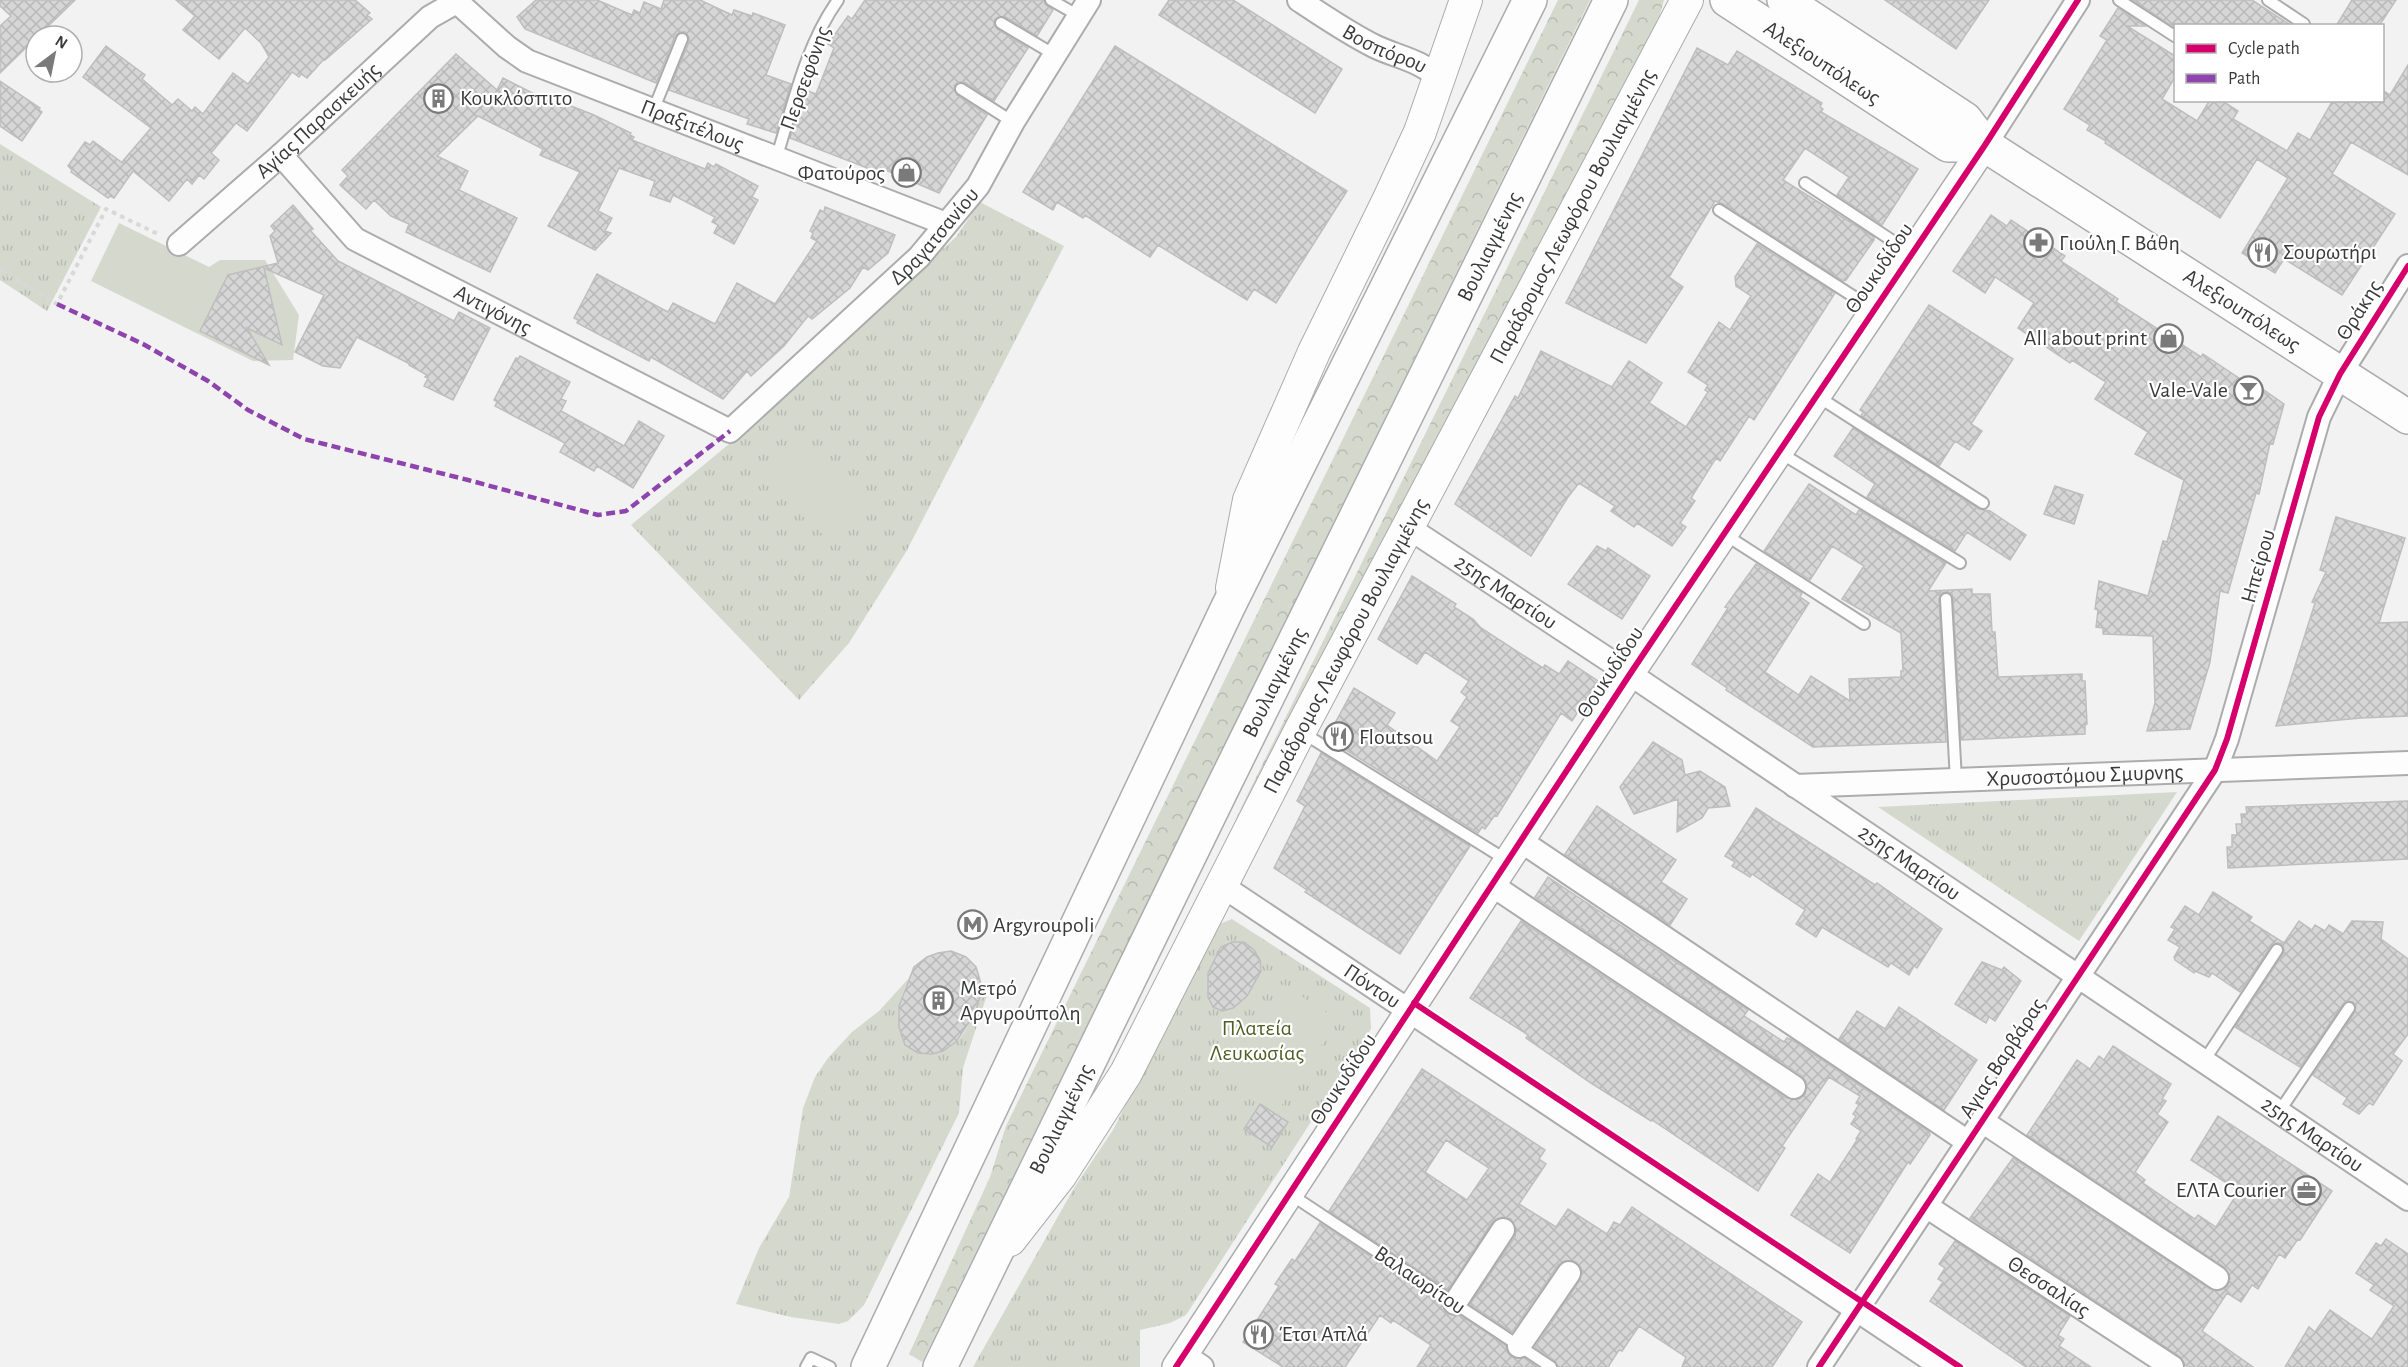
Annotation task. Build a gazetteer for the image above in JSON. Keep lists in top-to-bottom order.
{
  "streets": {
    "main road": ["Αλεξιουπόλεως", "Παράδρομος Λεωφόρου Βουλιαγμένης", "Βουλιαγμένης"],
    "street": [
      "Βοσπόρου",
      "Αγίας Παρασκευής",
      "Πραξιτέλους",
      "Δραγατσανίου",
      "Θουκυδίδου",
      "Αντιγόνης",
      "Θράκης",
      "Ηπείρου",
      "25ης Μαρτίου",
      "Χρυσοστόμου Σμυρνης",
      "Πόντου",
      "Αγιας Βαρβάρας",
      "Θεσσαλίας"
    ],
    "lane": ["Περσεφόνης", "Βαλαωρίτου"]
  },
  "crossings": [
    ["Αλεξιουπόλεως", "Θουκυδίδου"],
    ["Αλεξιουπόλεως", "Θράκης"],
    ["Αλεξιουπόλεως", "Ηπείρου"],
    ["Περσεφόνης", "Πραξιτέλους"],
    ["Αγίας Παρασκευής", "Πραξιτέλους"],
    ["Αγίας Παρασκευής", "Αντιγόνης"],
    ["Πραξιτέλους", "Δραγατσανίου"],
    ["Παράδρομος Λεωφόρου Βουλιαγμένης", "Βουλιαγμένης"],
    ["Παράδρομος Λεωφόρου Βουλιαγμένης", "25ης Μαρτίου"],
    ["Παράδρομος Λεωφόρου Βουλιαγμένης", "Πόντου"],
    ["Δραγατσανίου", "Αντιγόνης"],
    ["Θουκυδίδου", "25ης Μαρτίου"],
    ["Θουκυδίδου", "Πόντου"],
    ["Θουκυδίδου", "Βαλαωρίτου"],
    ["Θράκης", "Ηπείρου"],
    ["Ηπείρου", "Χρυσοστόμου Σμυρνης"],
    ["Ηπείρου", "Αγιας Βαρβάρας"],
    ["25ης Μαρτίου", "Χρυσοστόμου Σμυρνης"],
    ["25ης Μαρτίου", "Αγιας Βαρβάρας"],
    ["Χρυσοστόμου Σμυρνης", "Αγιας Βαρβάρας"],
    ["Πόντου", "Αγιας Βαρβάρας"],
    ["Αγιας Βαρβάρας", "Θεσσαλίας"]
  ],
  "parks": ["Πλατεία Λευκωσίας"],
  "places": {
    "building": ["Κουκλόσπιτο", "Μετρό Αργυρούπολη"],
    "shop": ["Φατούρος", "All about print"],
    "pharmacy": ["Γιούλη Γ. Βάθη"],
    "restaurant": ["Σουρωτήρι", "Floutsou", "Έτσι Απλά"],
    "bar": ["Vale-Vale"],
    "metro station": ["Argyroupoli"],
    "office": ["ΕΛΤΑ Courier"]
  },
  "legend": ["Cycle path", "Path"],
  "north": "top right"
}
